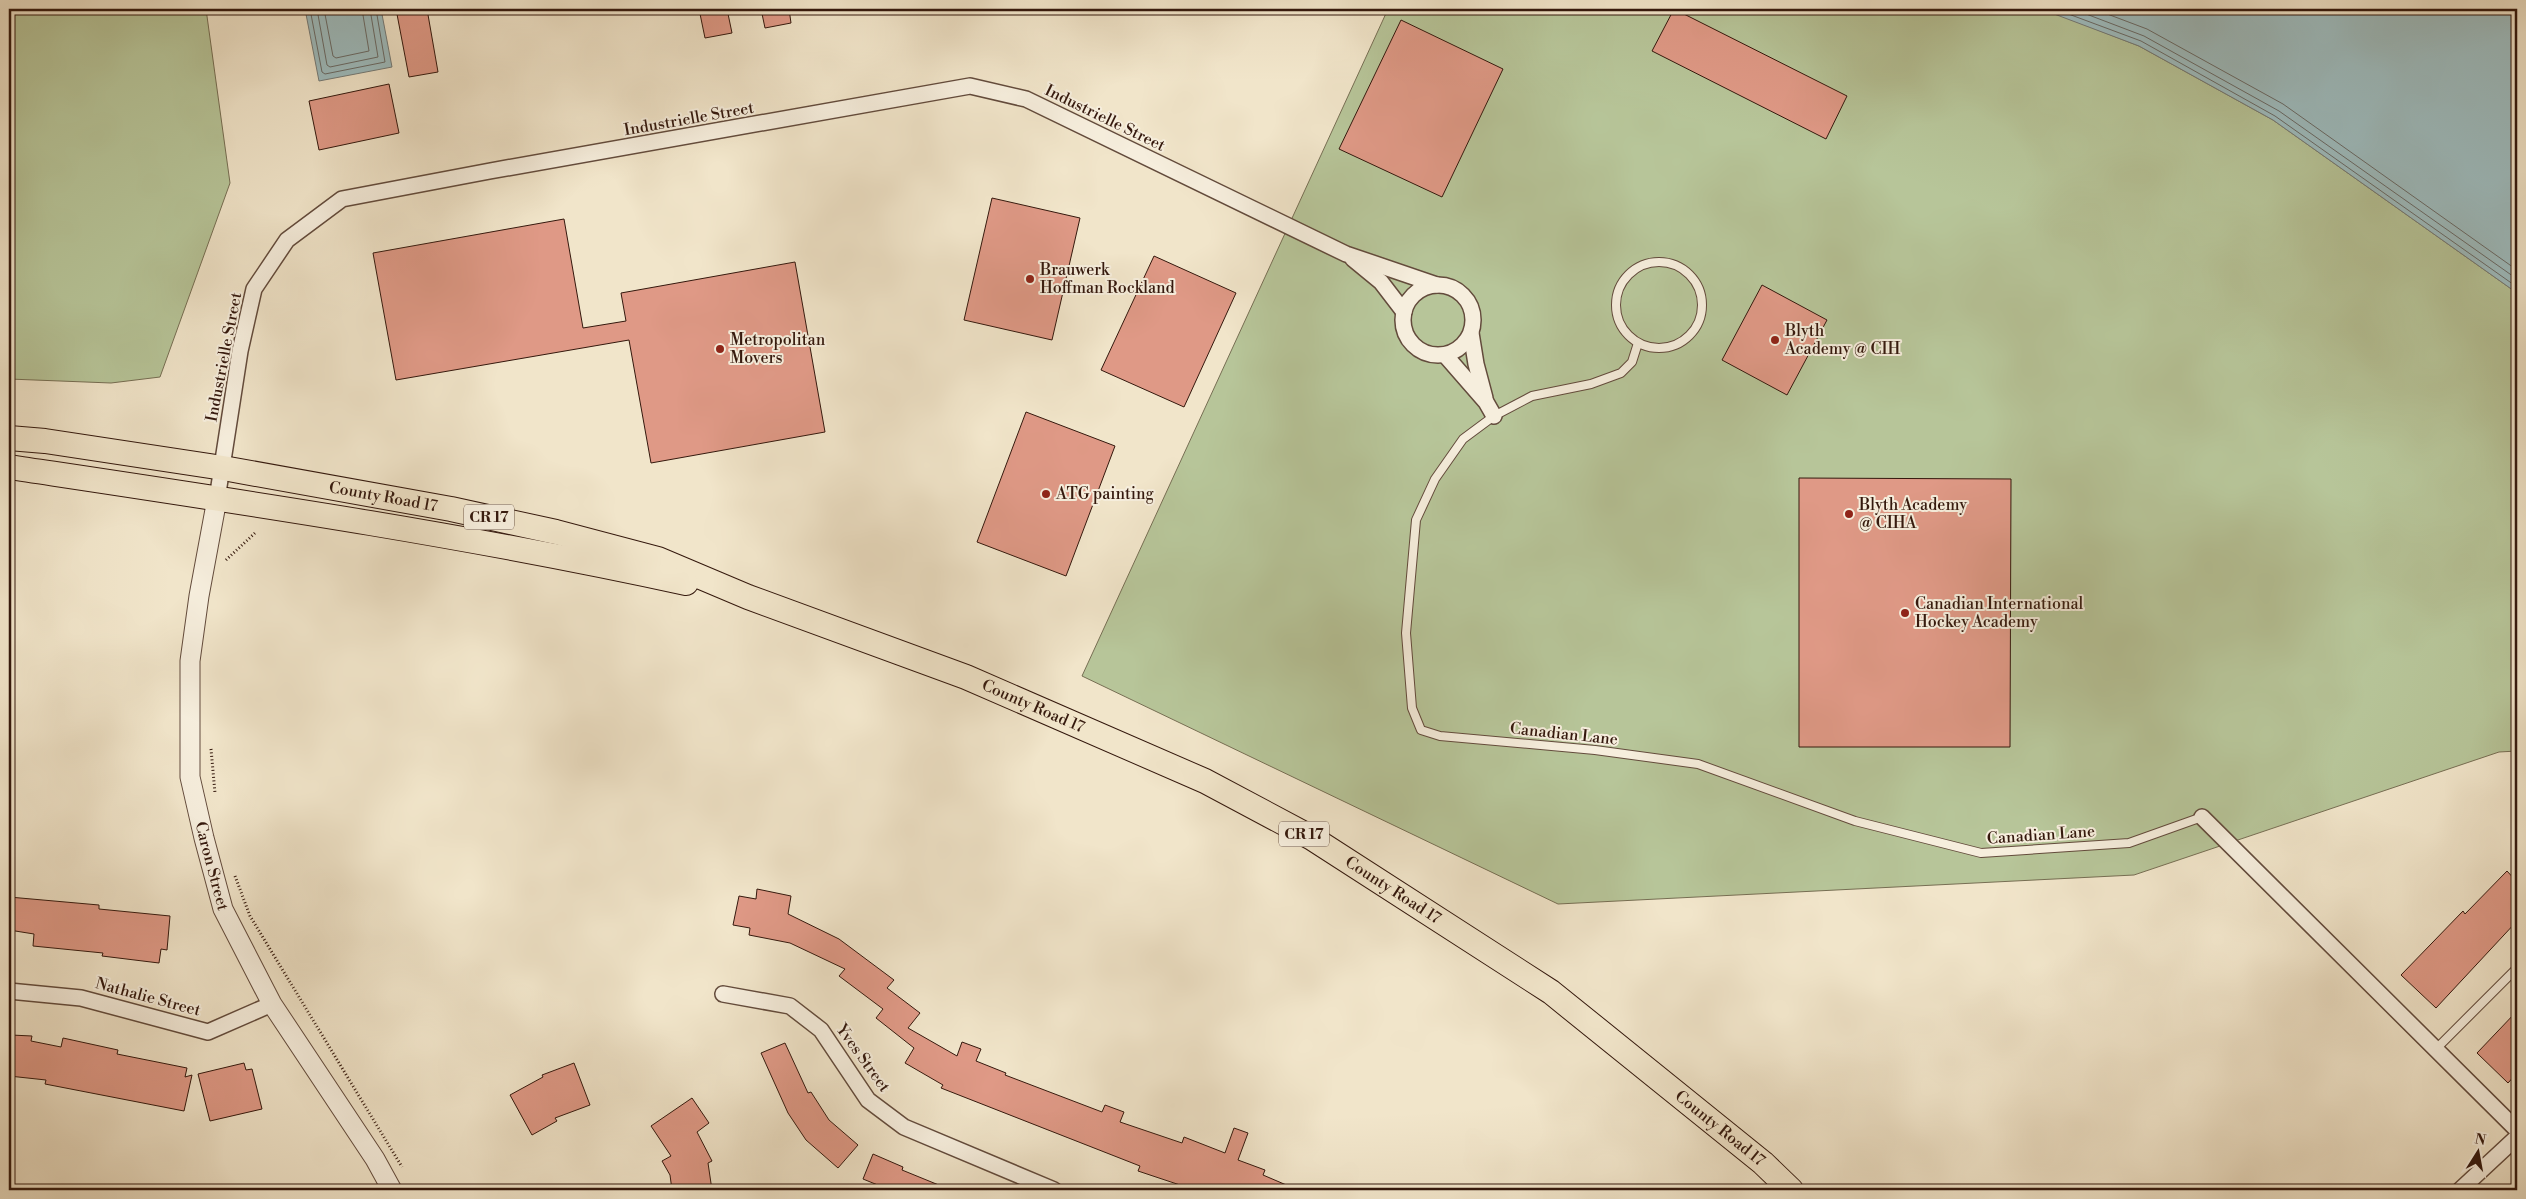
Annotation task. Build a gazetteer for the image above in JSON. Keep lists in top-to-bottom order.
{
  "streets": {
    "main road": ["County Road 17", "CR 17"],
    "street": [
      "Industrielle Street",
      "Caron Street",
      "Nathalie Street",
      "Yves Street"
    ],
    "lane": ["Canadian Lane"]
  },
  "crossings": [
    ["Industrielle Street", "County Road 17"],
    ["Industrielle Street", "Caron Street"],
    ["County Road 17", "Caron Street"],
    ["Caron Street", "Nathalie Street"]
  ],
  "places": [
    "Brauwerk Hoffman Rockland",
    "Blyth Academy @ CIH",
    "Metropolitan Movers",
    "ATG painting",
    "Blyth Academy @ CIHA",
    "Canadian International Hockey Academy"
  ],
  "north": "top"
}
